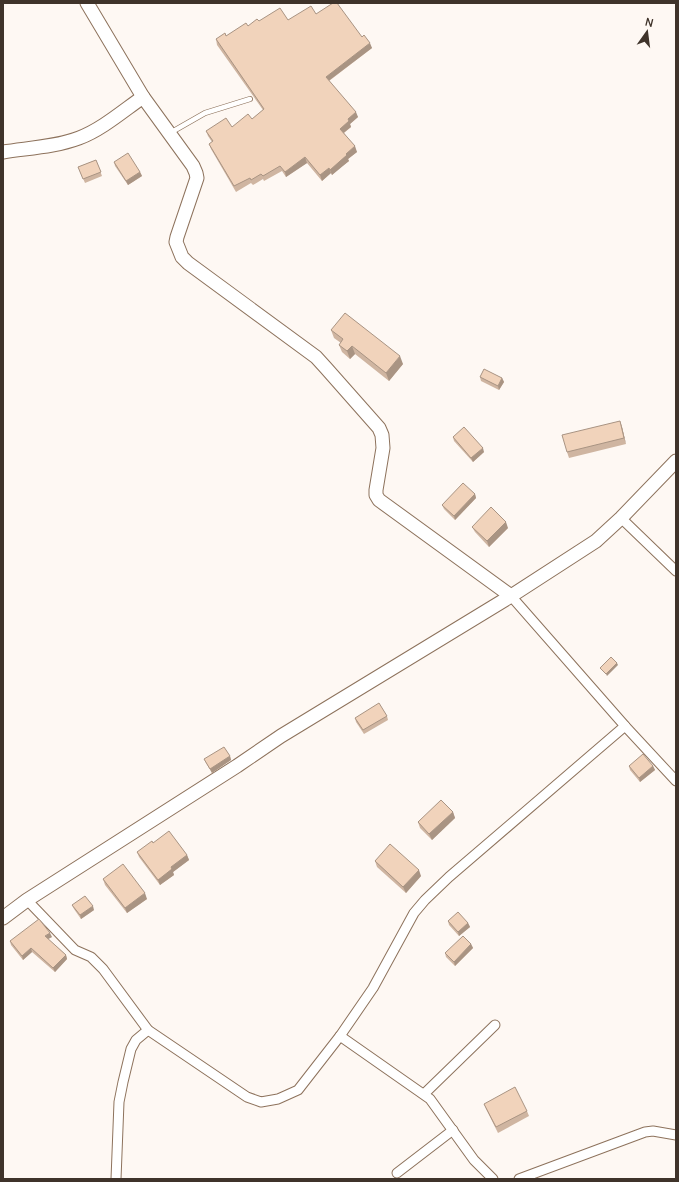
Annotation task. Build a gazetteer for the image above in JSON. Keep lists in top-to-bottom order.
{
  "north": "top"
}
